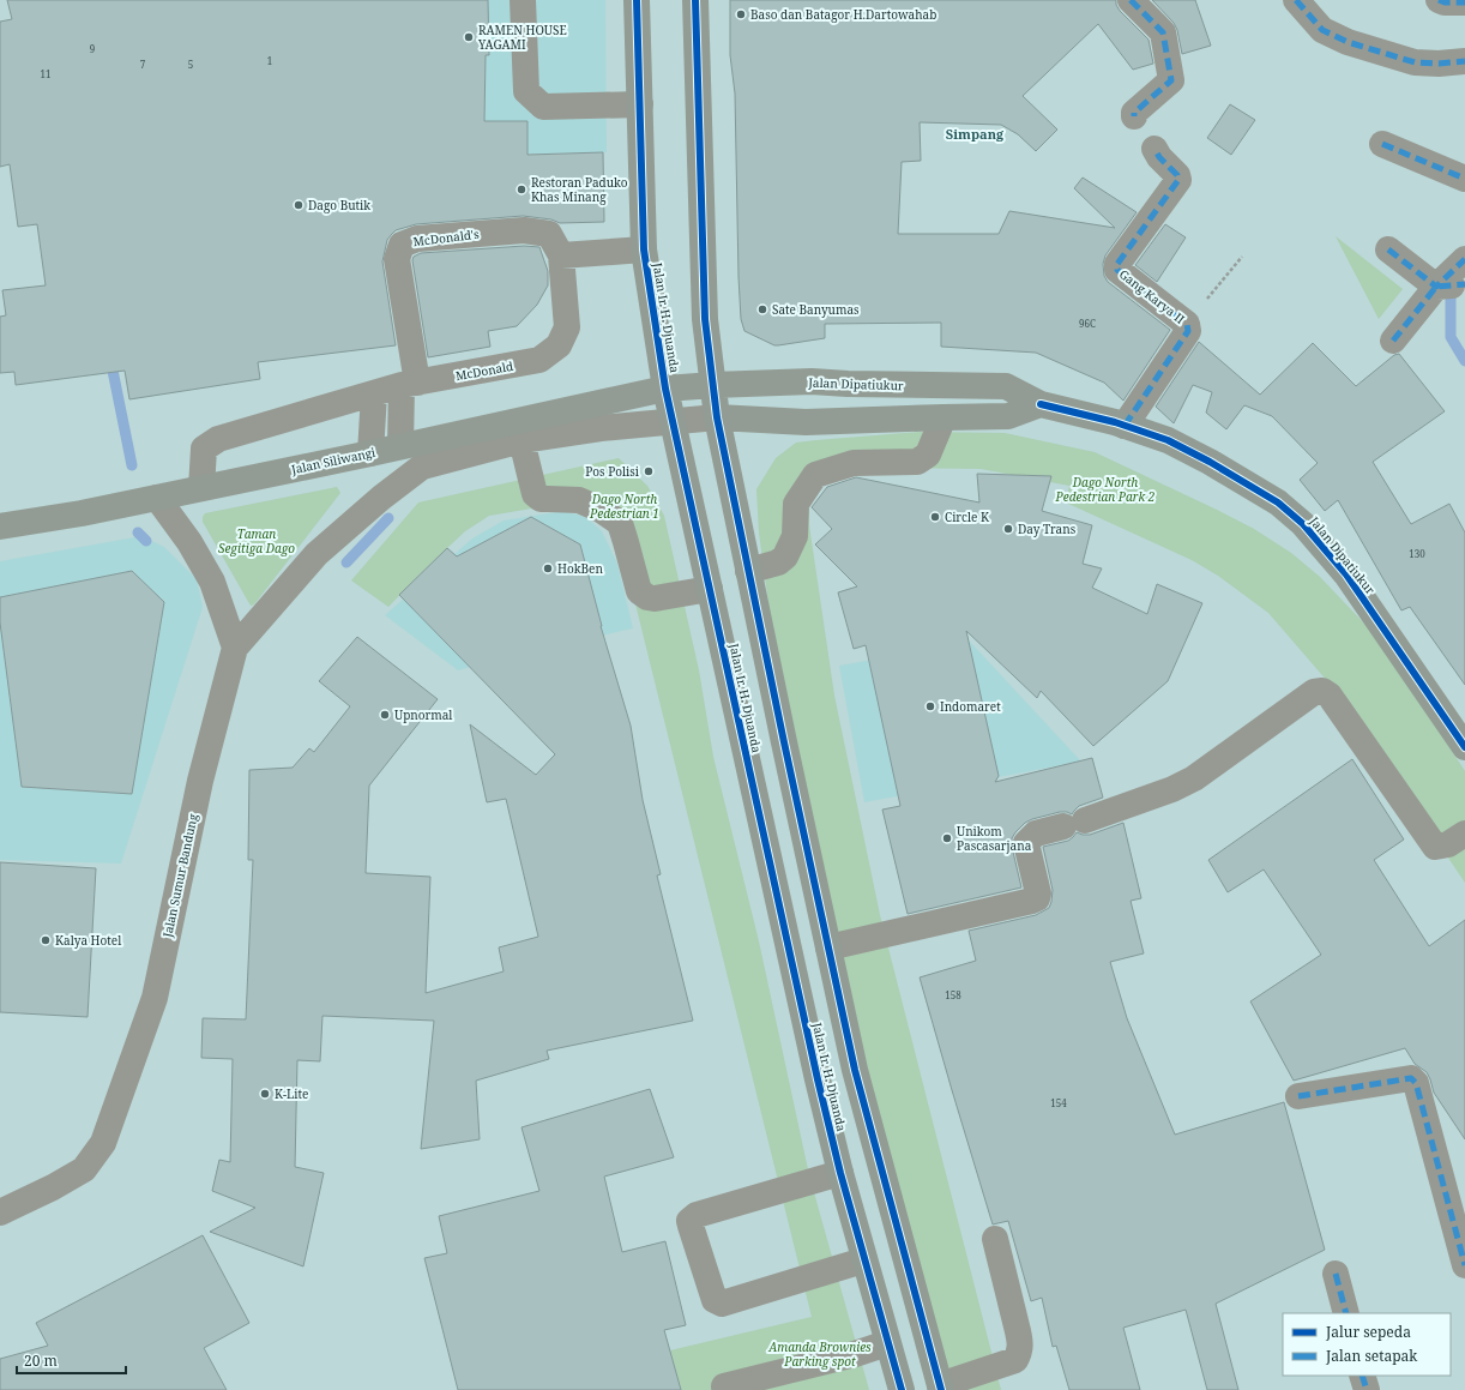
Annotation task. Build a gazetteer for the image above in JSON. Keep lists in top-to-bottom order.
{
  "streets": {
    "main road": ["Jalan Ir. H. Djuanda", "Jalan Dipatiukur", "Jalan Siliwangi"],
    "street": [
      "McDonald's",
      "Gang Karya II",
      "McDonald",
      "Jalan Sumur Bandung"
    ]
  },
  "crossings": [
    ["McDonald's", "McDonald"],
    ["Gang Karya II", "Jalan Dipatiukur"],
    ["Jalan Ir. H. Djuanda", "Jalan Dipatiukur"],
    ["Jalan Ir. H. Djuanda", "Jalan Siliwangi"],
    ["McDonald", "Jalan Siliwangi"],
    ["Jalan Dipatiukur", "Jalan Siliwangi"]
  ],
  "districts": ["Simpang"],
  "parks": [
    "Dago North Pedestrian Park 2",
    "Dago North Pedestrian 1",
    "Taman Segitiga Dago",
    "Amanda Brownies Parking spot"
  ],
  "places": [
    "Baso dan Batagor H.Dartowahab",
    "RAMEN HOUSE YAGAMI",
    "Restoran Paduko Khas Minang",
    "Dago Butik",
    "Sate Banyumas",
    "Pos Polisi",
    "Circle K",
    "Day Trans",
    "HokBen",
    "Indomaret",
    "Upnormal",
    "Unikom Pascasarjana",
    "Kalya Hotel",
    "K-Lite"
  ],
  "house_numbers": [
    "9",
    "1",
    "7",
    "5",
    "11",
    "96C",
    "130",
    "158",
    "154"
  ],
  "legend": ["Jalur sepeda", "Jalan setapak"],
  "scale_bar": "20 m"
}
